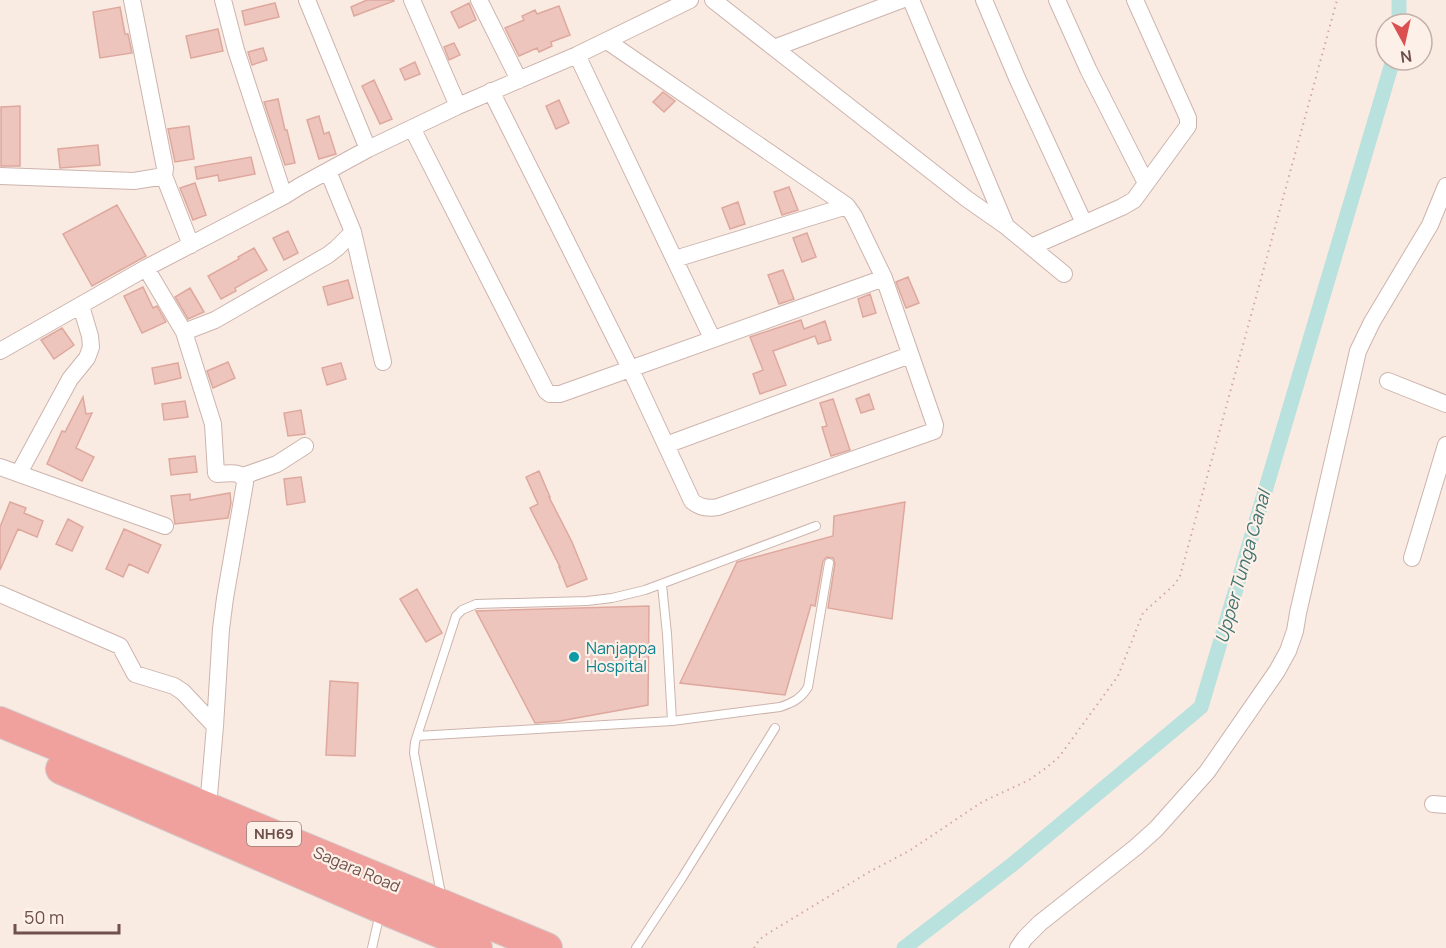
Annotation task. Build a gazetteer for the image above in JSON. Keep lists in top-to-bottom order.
{
  "streets": {
    "highway": ["NH69", "Sagara Road"]
  },
  "water": ["Upper Tunga Canal"],
  "places": ["Nanjappa Hospital"],
  "scale_bar": "50 m",
  "north": "bottom"
}
